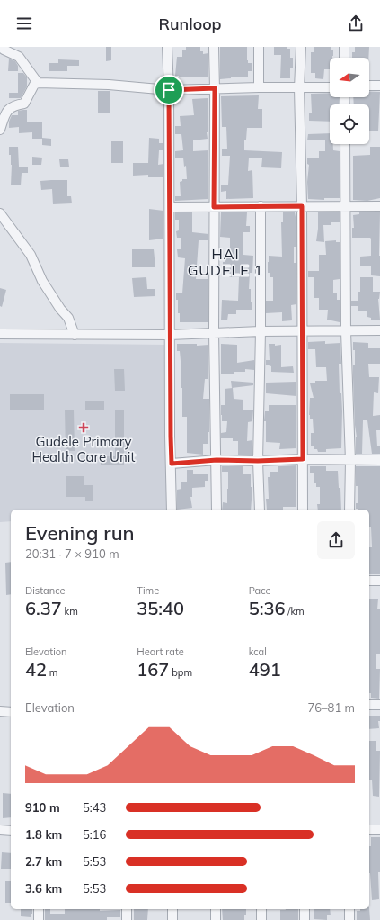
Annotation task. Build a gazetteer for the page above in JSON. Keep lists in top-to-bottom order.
{
  "districts": ["HAI GUDELE 1"],
  "places": {
    "health": ["Gudele Primary Health Care Unit"]
  },
  "north": "left",
  "page": {
    "header": "Runloop",
    "heading": ["Evening run", "20:31 · 7 × 910 m"],
    "stats": [
      ["Distance", "6.37 km"],
      ["Time", "35:40"],
      ["Pace", "5:36 /km"],
      ["Elevation", "42 m"],
      ["Heart rate", "167 bpm"],
      ["kcal", "491"]
    ],
    "chart": ["Elevation", "76–81 m"],
    "list": [
      {
        "name": "910 m",
        "note": "5:43"
      },
      {
        "name": "1.8 km",
        "note": "5:16"
      },
      {
        "name": "2.7 km",
        "note": "5:53"
      },
      {
        "name": "3.6 km",
        "note": "5:53"
      }
    ]
  }
}
